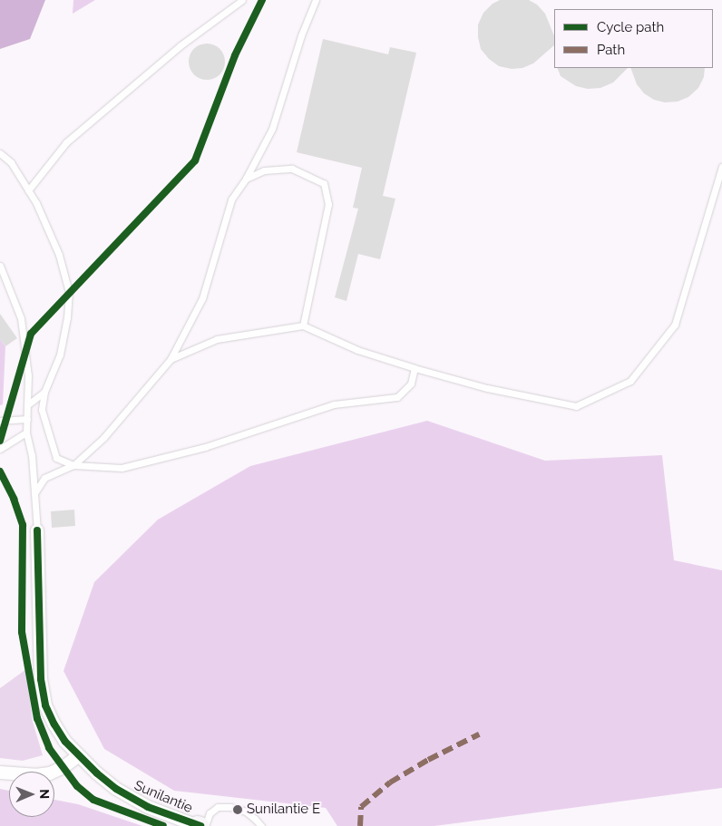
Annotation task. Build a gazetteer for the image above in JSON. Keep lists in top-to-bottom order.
{
  "streets": {
    "street": ["Sunilantie"]
  },
  "places": ["Sunilantie E"],
  "legend": ["Cycle path", "Path"],
  "north": "right"
}
